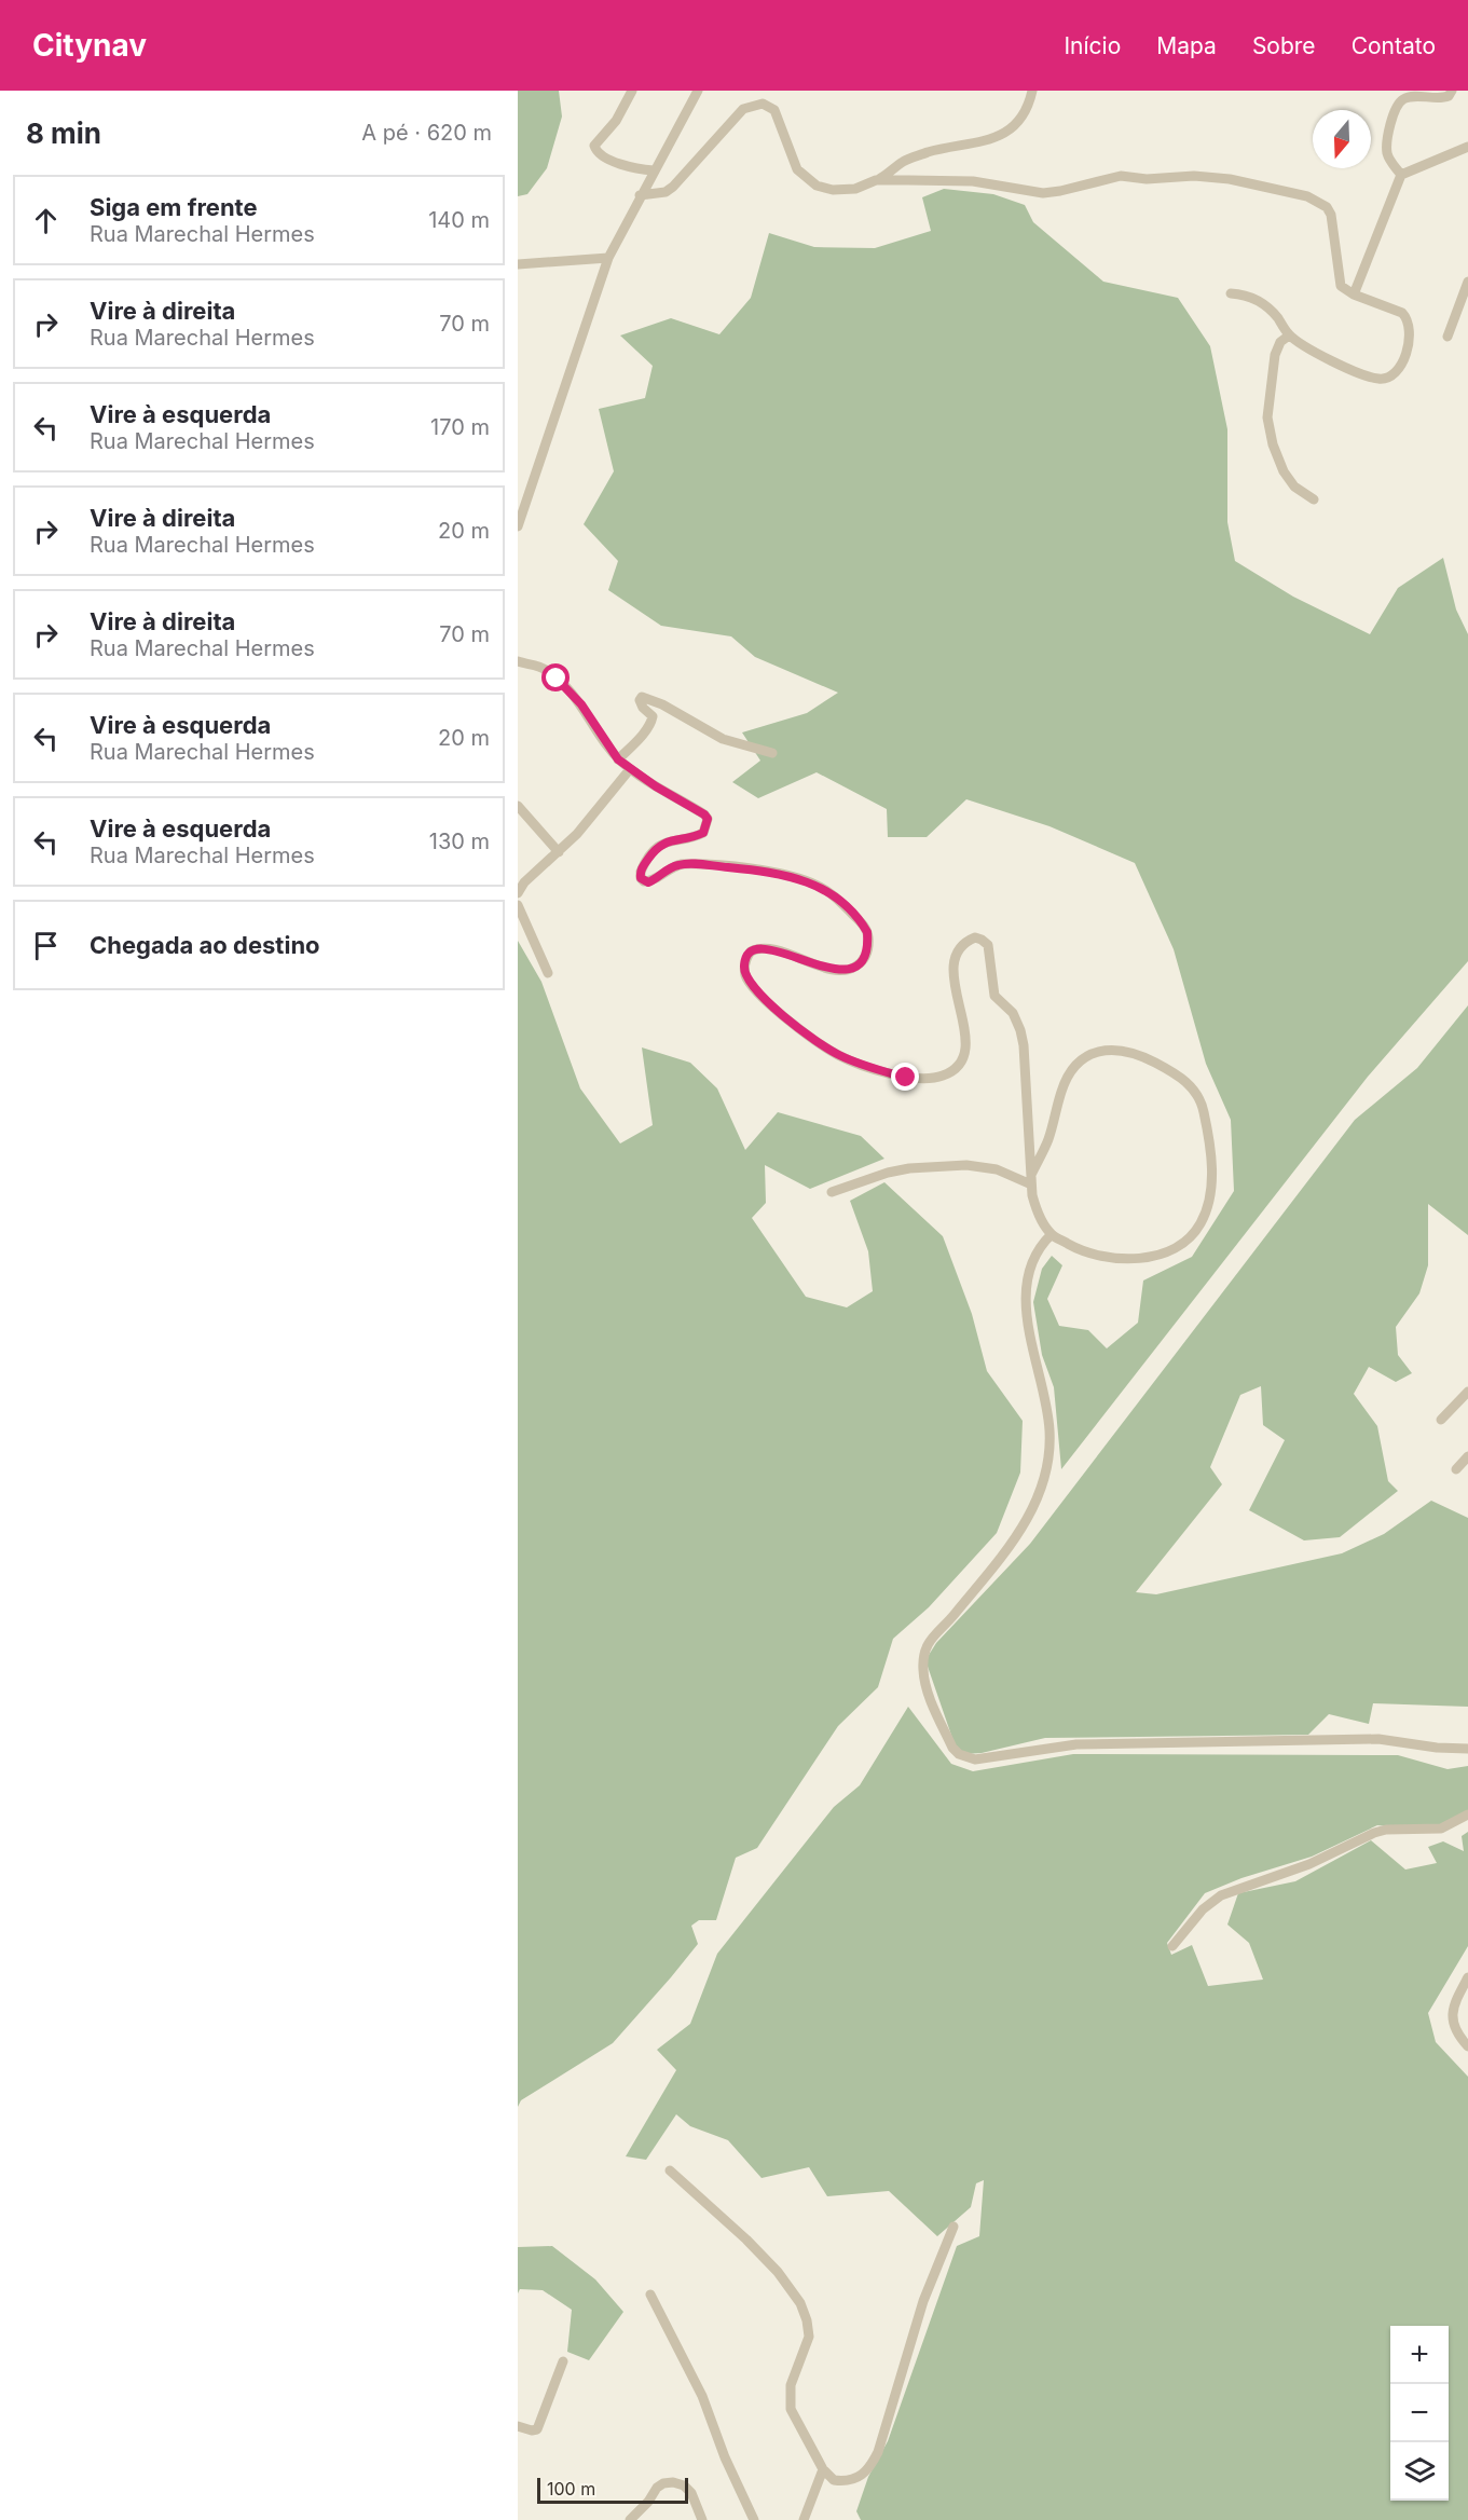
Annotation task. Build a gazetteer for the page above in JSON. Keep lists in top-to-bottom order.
{
  "scale_bar": "100 m",
  "north": "bottom",
  "page": {
    "header": "Citynav",
    "nav": [
      "Início",
      "Mapa",
      "Sobre",
      "Contato"
    ],
    "heading": ["8 min", "A pé · 620 m"],
    "list": [
      ["Siga em frente", "Rua Marechal Hermes", "140 m"],
      ["Vire à direita", "Rua Marechal Hermes", "70 m"],
      ["Vire à esquerda", "Rua Marechal Hermes", "170 m"],
      ["Vire à direita", "Rua Marechal Hermes", "20 m"],
      ["Vire à direita", "Rua Marechal Hermes", "70 m"],
      ["Vire à esquerda", "Rua Marechal Hermes", "20 m"],
      ["Vire à esquerda", "Rua Marechal Hermes", "130 m"],
      "Chegada ao destino"
    ],
    "map_buttons": ["+", "−"],
    "scale": "100 m"
  }
}
